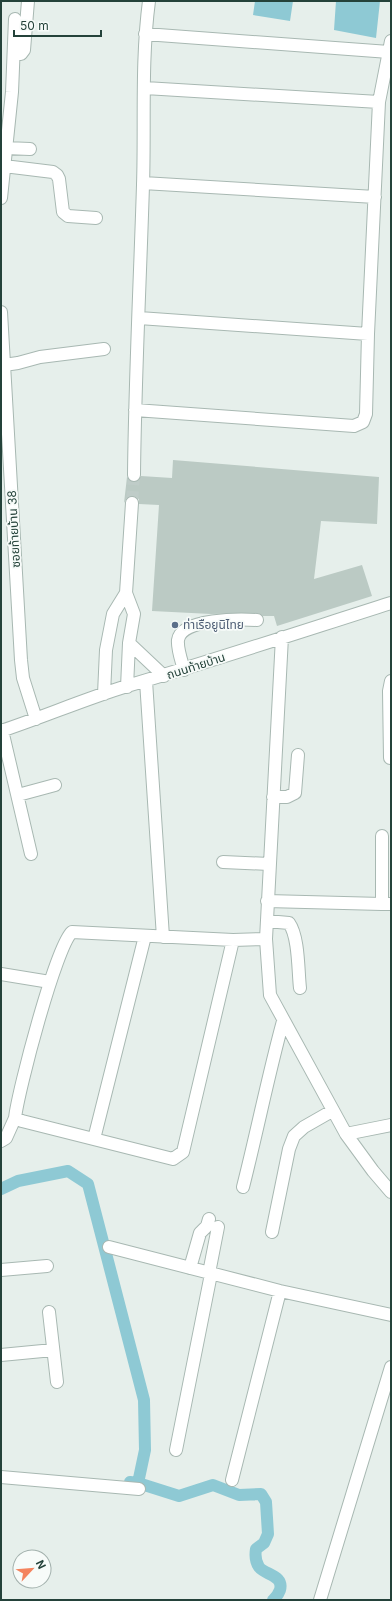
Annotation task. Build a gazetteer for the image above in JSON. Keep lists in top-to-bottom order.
{
  "streets": {
    "street": ["ซอยท้ายบ้าน 38", "ถนนท้ายบ้าน"]
  },
  "crossings": [
    ["ซอยท้ายบ้าน 38", "ถนนท้ายบ้าน"]
  ],
  "places": ["ท่าเรือยูนิไทย"],
  "scale_bar": "50 m",
  "north": "top right"
}
